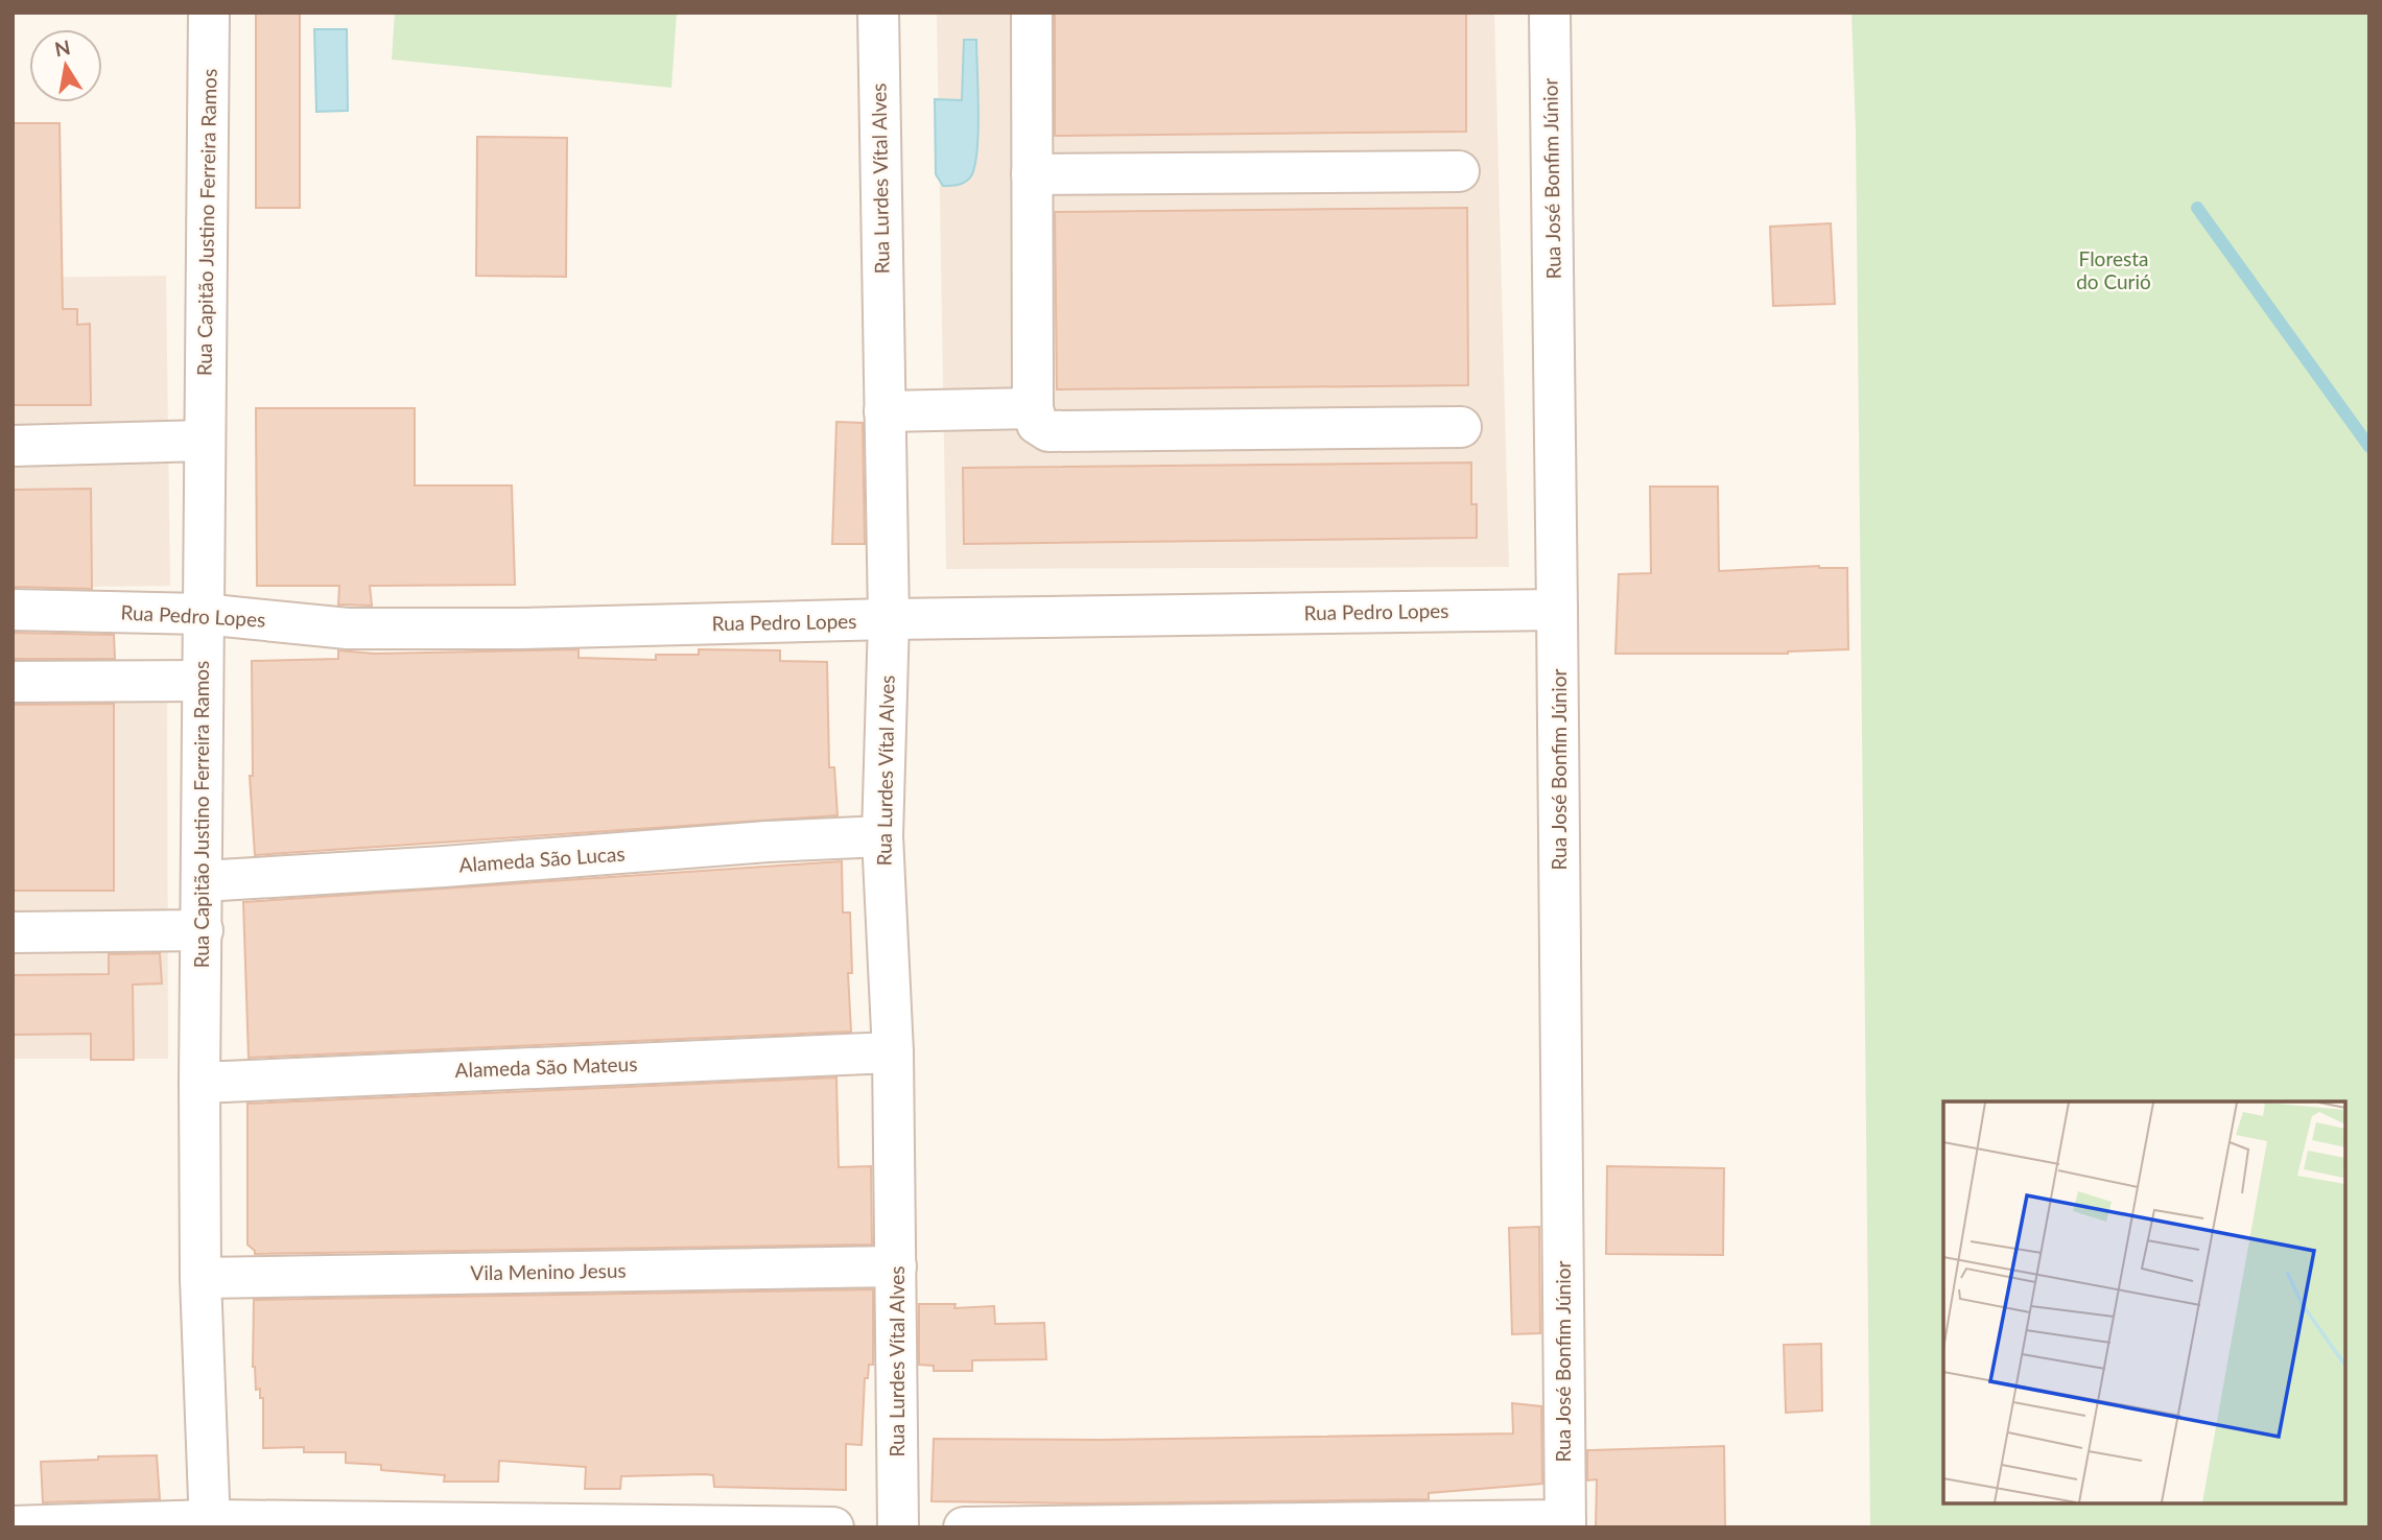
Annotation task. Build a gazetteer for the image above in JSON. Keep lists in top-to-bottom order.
{
  "streets": {
    "street": [
      "Rua Lurdes Vítal Alves",
      "Rua José Bonfim Júnior",
      "Rua Capitão Justino Ferreira Ramos",
      "Rua Pedro Lopes",
      "Alameda São Lucas",
      "Alameda São Mateus",
      "Vila Menino Jesus"
    ]
  },
  "crossings": [
    ["Rua Lurdes Vítal Alves", "Rua Pedro Lopes"],
    ["Rua Lurdes Vítal Alves", "Alameda São Lucas"],
    ["Rua Lurdes Vítal Alves", "Alameda São Mateus"],
    ["Rua Lurdes Vítal Alves", "Vila Menino Jesus"],
    ["Rua José Bonfim Júnior", "Rua Pedro Lopes"],
    ["Rua Capitão Justino Ferreira Ramos", "Rua Pedro Lopes"],
    ["Rua Capitão Justino Ferreira Ramos", "Alameda São Lucas"],
    ["Rua Capitão Justino Ferreira Ramos", "Alameda São Mateus"],
    ["Rua Capitão Justino Ferreira Ramos", "Vila Menino Jesus"]
  ],
  "parks": ["Floresta do Curió"],
  "north": "top"
}
